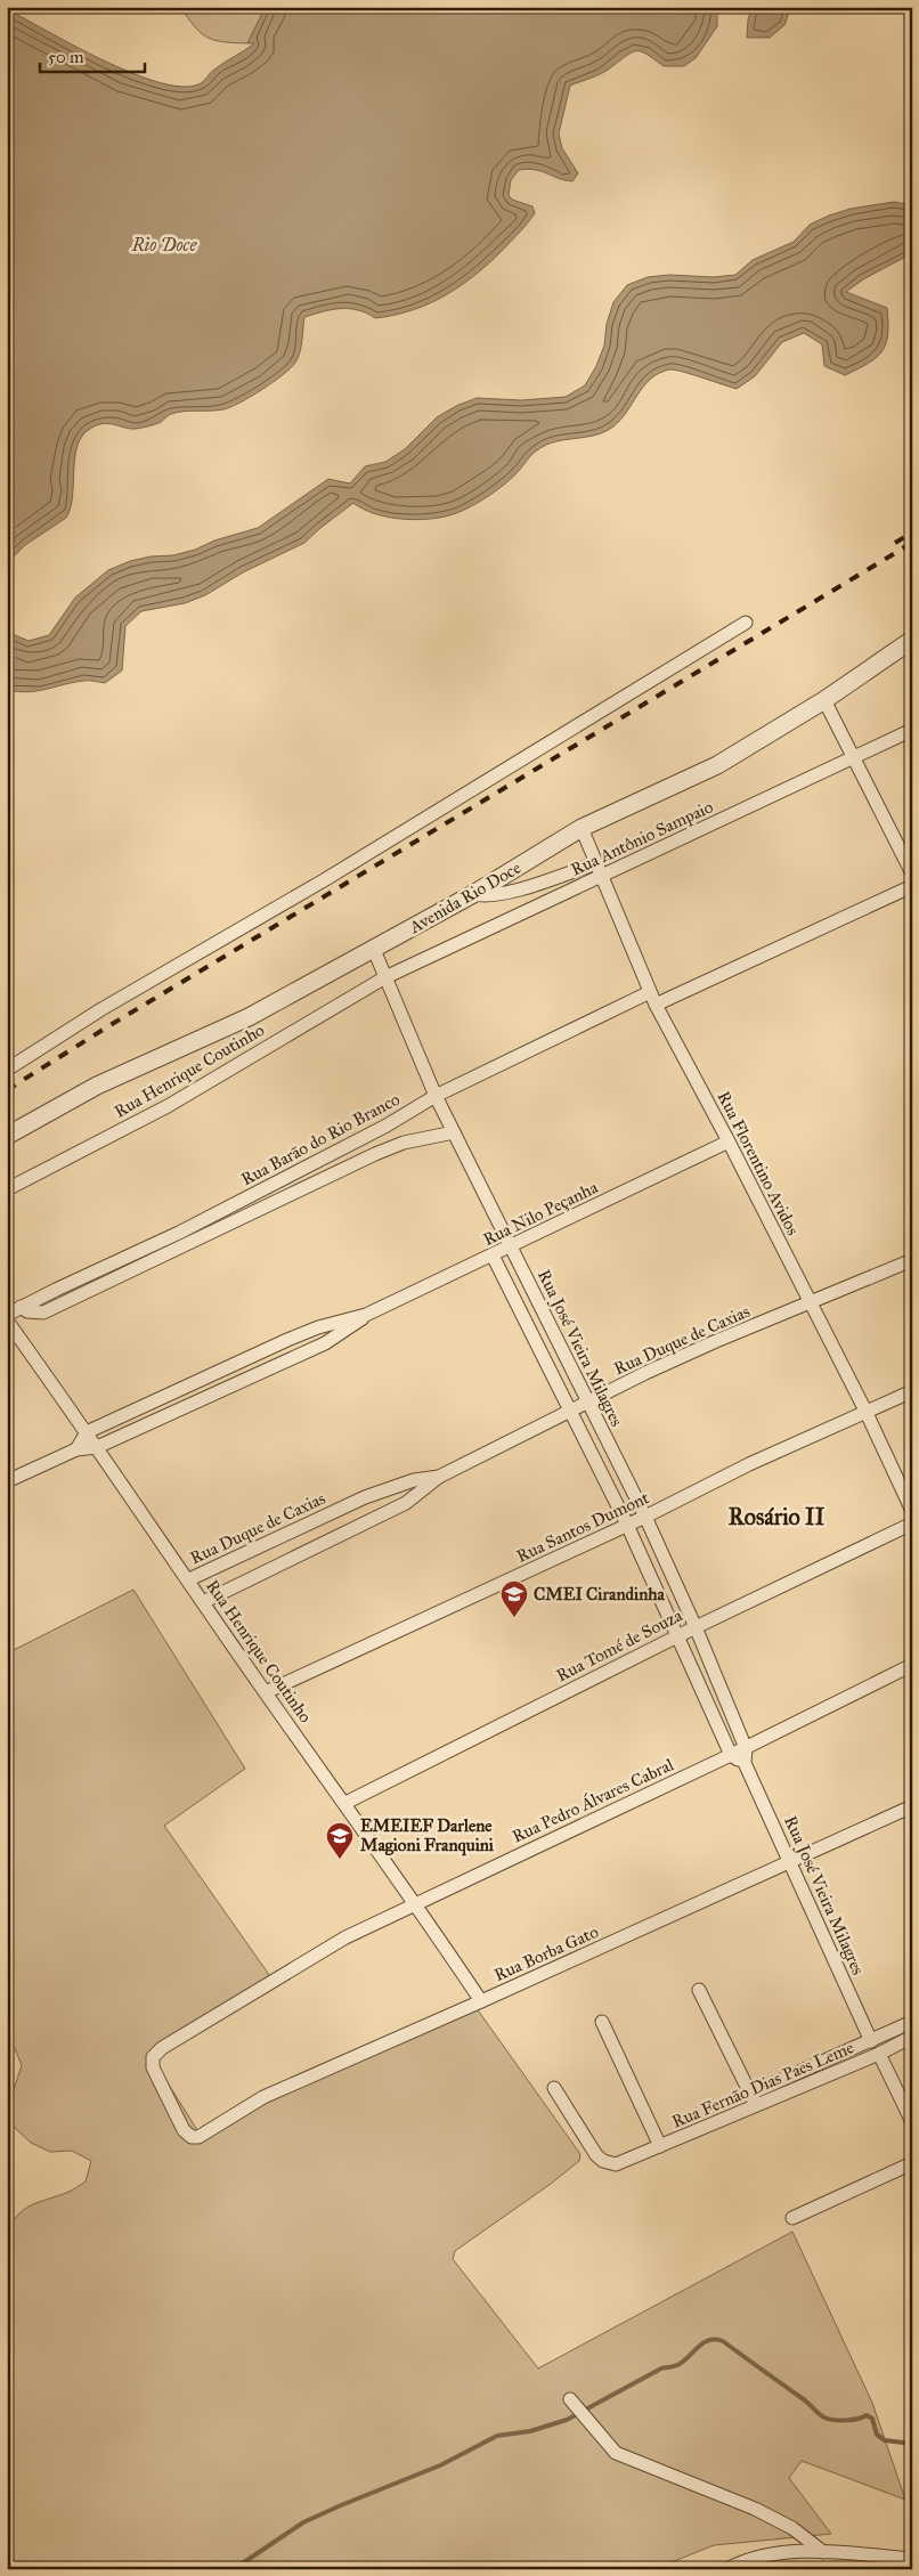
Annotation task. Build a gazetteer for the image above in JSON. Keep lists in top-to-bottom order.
{
  "streets": {
    "street": [
      "Rua Antônio Sampaio",
      "Avenida Rio Doce",
      "Rua Henrique Coutinho",
      "Rua Barão do Rio Branco",
      "Rua Florentino Avidos",
      "Rua Nilo Peçanha",
      "Rua Duque de Caxias",
      "Rua José Vieira Milagres",
      "Rua Santos Dumont",
      "Rua Tomé de Souza",
      "Rua Pedro Álvares Cabral",
      "Rua Borba Gato",
      "Rua Fernão Dias Paes Leme"
    ]
  },
  "crossings": [
    ["Rua Antônio Sampaio", "Rua Henrique Coutinho"],
    ["Rua Antônio Sampaio", "Rua Florentino Avidos"],
    ["Rua Antônio Sampaio", "Rua José Vieira Milagres"],
    ["Avenida Rio Doce", "Rua Florentino Avidos"],
    ["Avenida Rio Doce", "Rua José Vieira Milagres"],
    ["Rua Henrique Coutinho", "Rua Nilo Peçanha"],
    ["Rua Henrique Coutinho", "Rua Duque de Caxias"],
    ["Rua Henrique Coutinho", "Rua José Vieira Milagres"],
    ["Rua Henrique Coutinho", "Rua Santos Dumont"],
    ["Rua Henrique Coutinho", "Rua Tomé de Souza"],
    ["Rua Henrique Coutinho", "Rua Pedro Álvares Cabral"],
    ["Rua Henrique Coutinho", "Rua Borba Gato"],
    ["Rua Barão do Rio Branco", "Rua Florentino Avidos"],
    ["Rua Barão do Rio Branco", "Rua José Vieira Milagres"],
    ["Rua Florentino Avidos", "Rua Nilo Peçanha"],
    ["Rua Florentino Avidos", "Rua Duque de Caxias"],
    ["Rua Florentino Avidos", "Rua Santos Dumont"],
    ["Rua Nilo Peçanha", "Rua José Vieira Milagres"],
    ["Rua Duque de Caxias", "Rua José Vieira Milagres"],
    ["Rua José Vieira Milagres", "Rua Santos Dumont"],
    ["Rua José Vieira Milagres", "Rua Tomé de Souza"],
    ["Rua José Vieira Milagres", "Rua Pedro Álvares Cabral"],
    ["Rua José Vieira Milagres", "Rua Borba Gato"],
    ["Rua Pedro Álvares Cabral", "Rua Borba Gato"]
  ],
  "districts": ["Rosário II"],
  "water": ["Rio Doce"],
  "places": {
    "school or university": ["CMEI Cirandinha", "EMEIEF Darlene Magioni Franquini"]
  },
  "scale_bar": "50 m"
}
